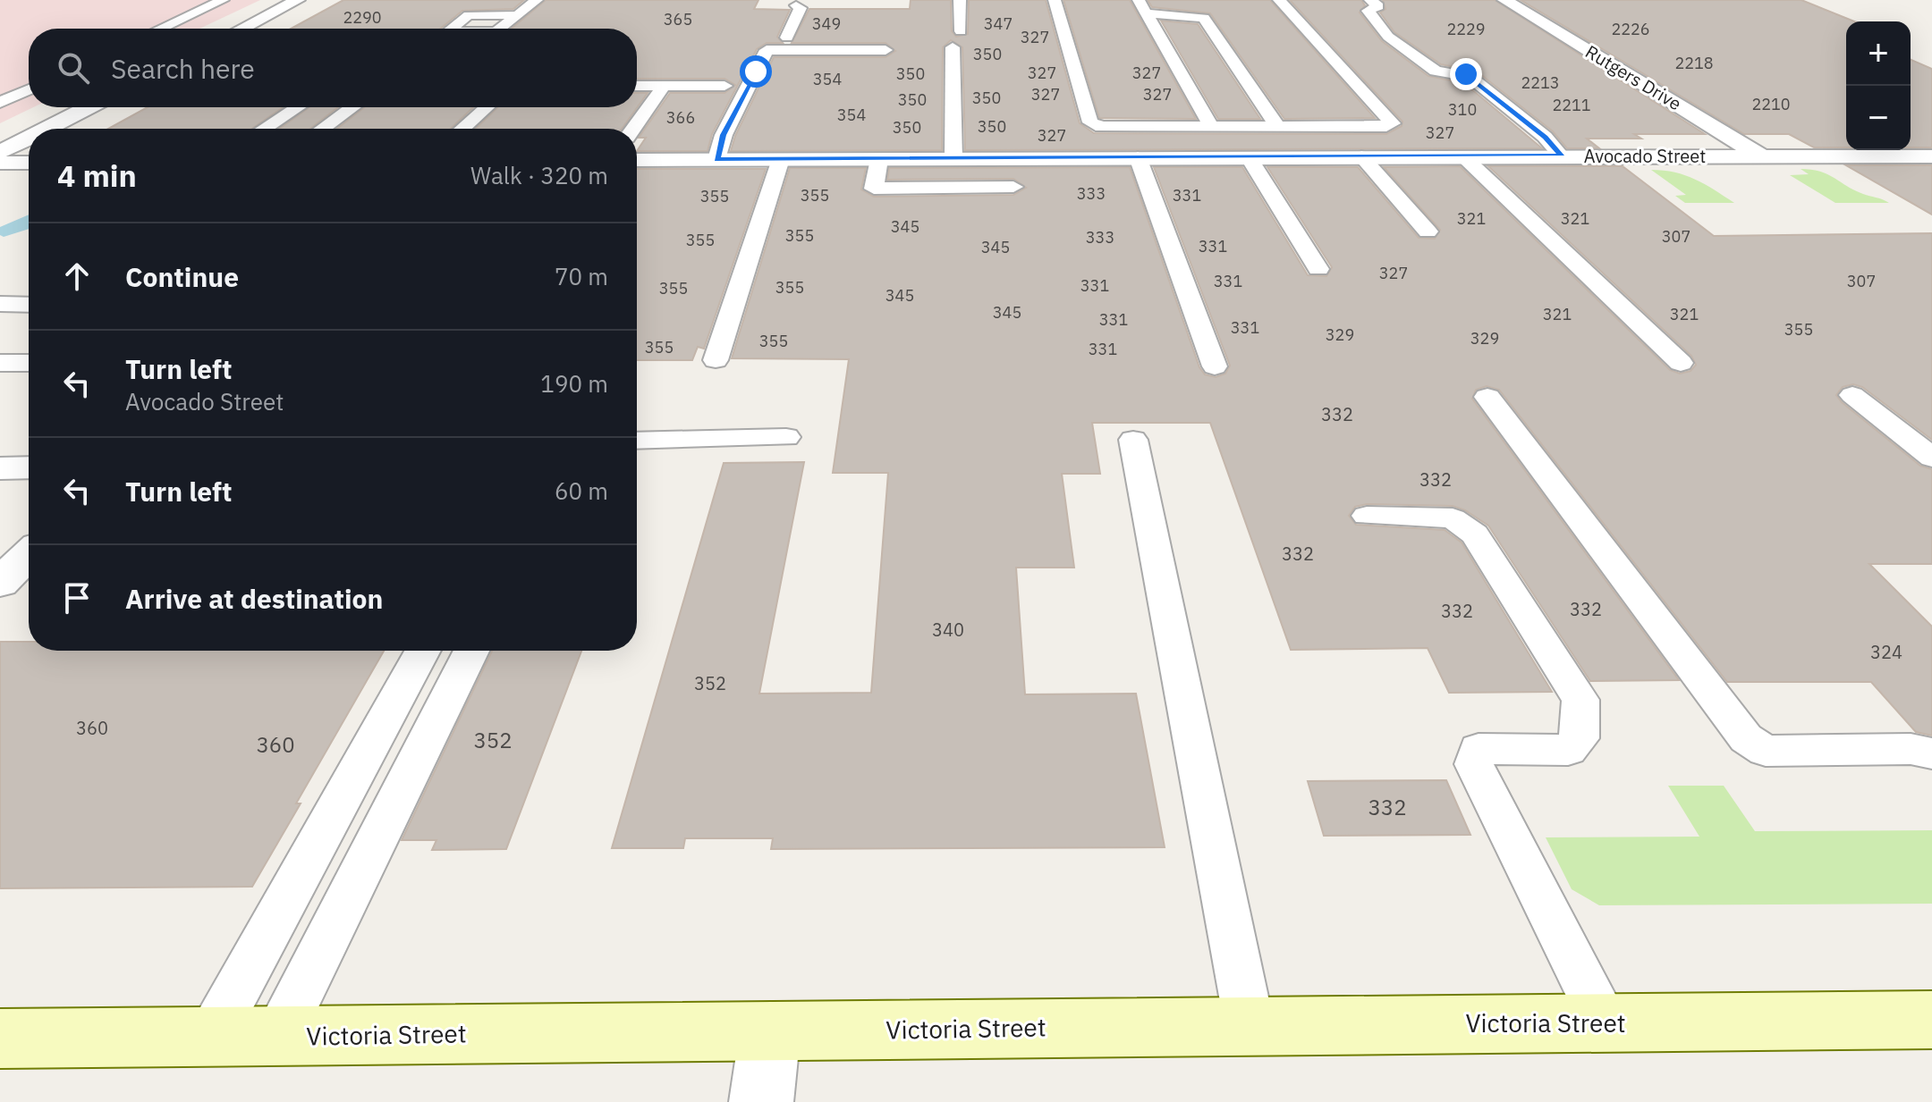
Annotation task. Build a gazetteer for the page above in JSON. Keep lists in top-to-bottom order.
{
  "streets": {
    "main road": ["Victoria Street"],
    "street": ["Rutgers Drive", "Avocado Street"]
  },
  "crossings": [
    ["Rutgers Drive", "Avocado Street"]
  ],
  "house_numbers": [
    "2290",
    "365",
    "349",
    "347",
    "2229",
    "2226",
    "327",
    "350",
    "2218",
    "327",
    "327",
    "350",
    "354",
    "2213",
    "327",
    "327",
    "350",
    "350",
    "2210",
    "2211",
    "310",
    "354",
    "366",
    "350",
    "350",
    "327",
    "327",
    "333",
    "355",
    "331",
    "355",
    "321",
    "321",
    "345",
    "355",
    "307",
    "333",
    "355",
    "331",
    "345",
    "327",
    "331",
    "307",
    "331",
    "355",
    "355",
    "345",
    "345",
    "321",
    "321",
    "331",
    "331",
    "355",
    "329",
    "329",
    "355",
    "355",
    "331",
    "332",
    "332",
    "332",
    "332",
    "332",
    "340",
    "324",
    "352",
    "360",
    "352",
    "360",
    "332"
  ],
  "page": {
    "map_buttons": ["+", "−"],
    "search": "Search here",
    "heading": ["4 min", "Walk · 320 m"],
    "list": [
      ["Continue", "70 m"],
      ["Turn left", "Avocado Street", "190 m"],
      ["Turn left", "60 m"],
      "Arrive at destination"
    ]
  }
}
